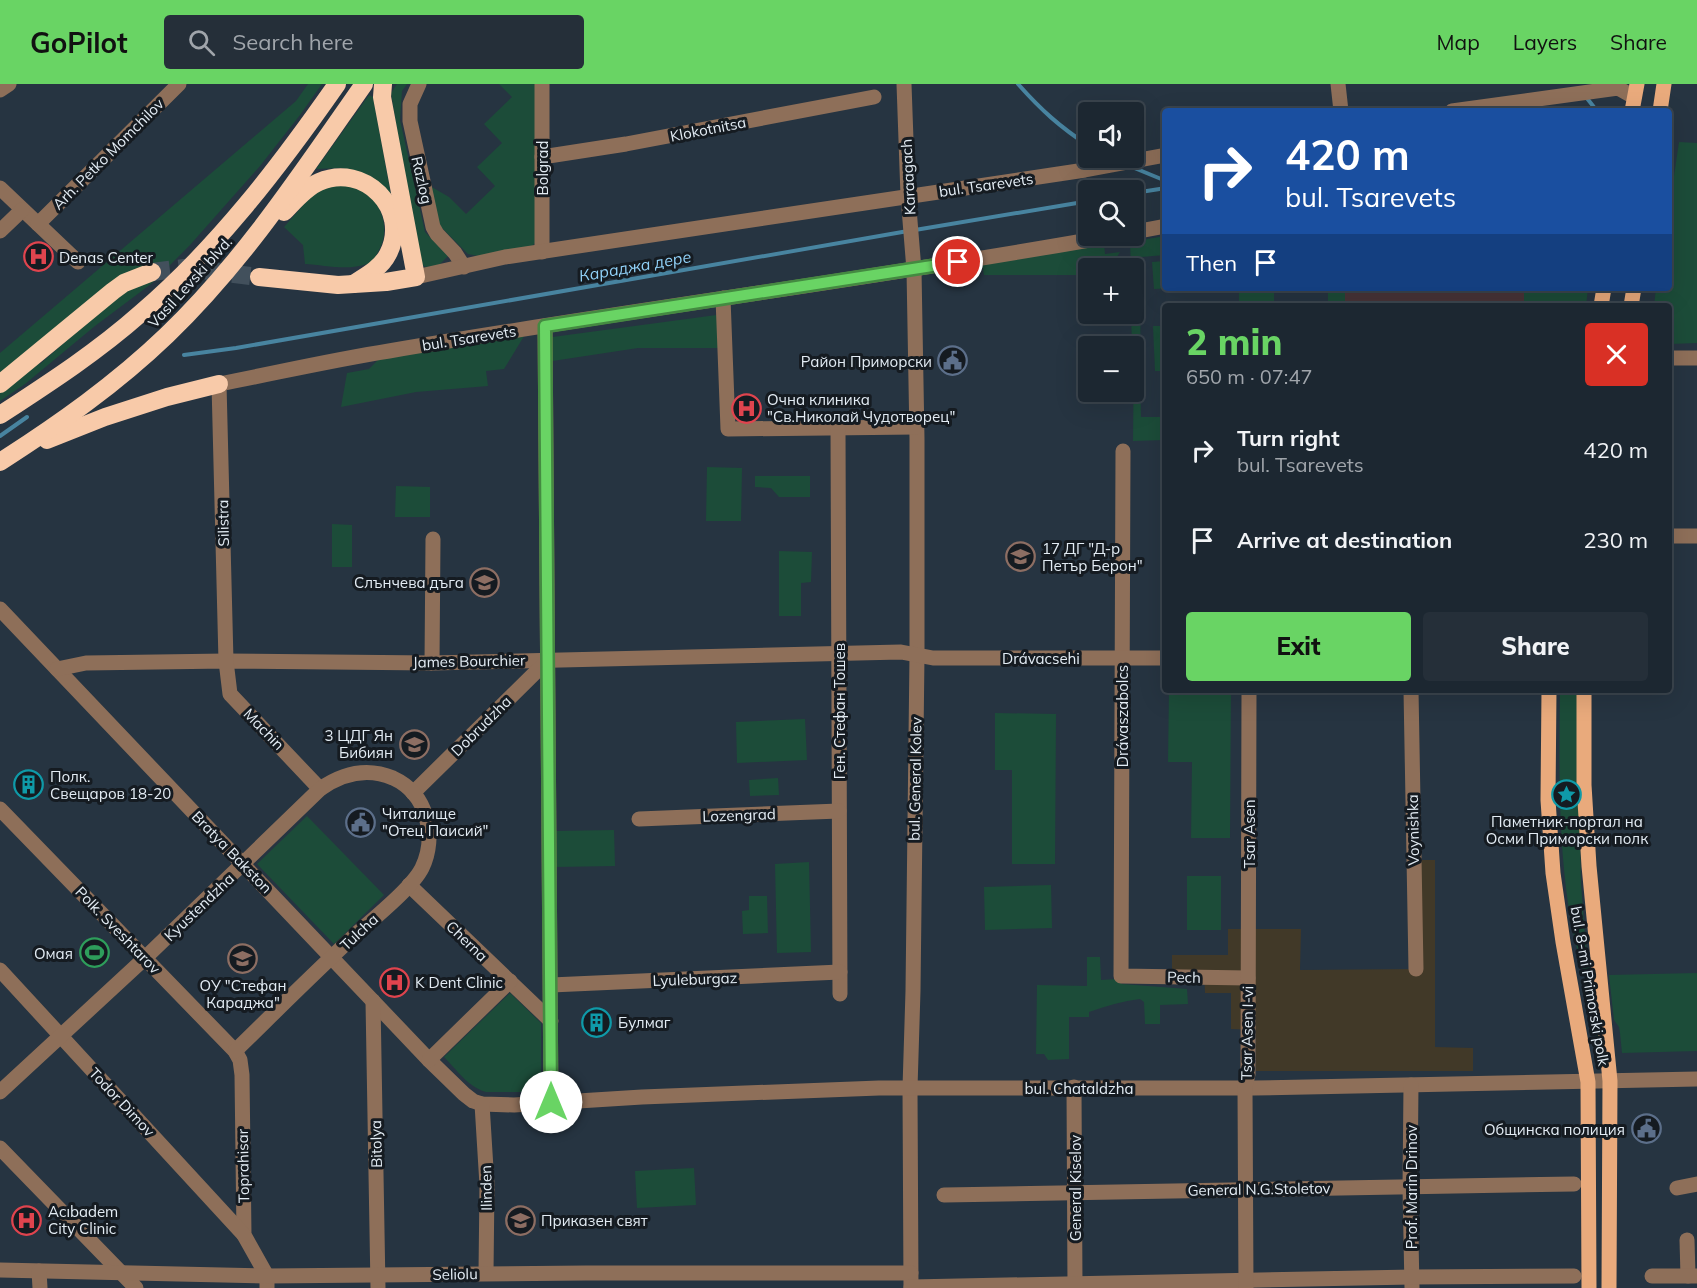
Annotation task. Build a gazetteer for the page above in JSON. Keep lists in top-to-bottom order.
{
  "streets": {
    "highway": ["Vasil Levski blvd."],
    "main road": ["bul. 8-mi Primorski polk"],
    "street": [
      "Klokotnitsa",
      "Arh. Petko Momchilov",
      "Bolgrad",
      "Karaagach",
      "Razlog",
      "bul. Tsarevets",
      "Silistra",
      "Drávacsehi",
      "James Bourchier",
      "Ген. Стефан Тошев",
      "Drávaszabolcs",
      "Dobrudzha",
      "Machin",
      "bul. General Kolev",
      "Lozengrad",
      "Voynishka",
      "Tsar Asen",
      "Bratya Bakston",
      "Kyustendzha",
      "Polk. Sveshtarov",
      "Tulcha",
      "Cherna",
      "Pech",
      "Lyuleburgaz",
      "Tsar Asen I-vi",
      "bul. Chataldzha",
      "Todor Dimov",
      "Bitolya",
      "Toprahisar",
      "Prof. Marin Drinov",
      "Ilinden",
      "General Kiselov",
      "General N.G.Stoletov",
      "Seliolu"
    ]
  },
  "crossings": [
    ["Klokotnitsa", "Bolgrad"],
    ["Bolgrad", "bul. Tsarevets"],
    ["Karaagach", "bul. Tsarevets"],
    ["Karaagach", "bul. General Kolev"],
    ["Razlog", "bul. Tsarevets"],
    ["bul. Tsarevets", "Silistra"],
    ["bul. Tsarevets", "bul. General Kolev"],
    ["Silistra", "James Bourchier"],
    ["Silistra", "Machin"],
    ["Drávacsehi", "James Bourchier"],
    ["Drávacsehi", "Drávaszabolcs"],
    ["Drávacsehi", "bul. General Kolev"],
    ["James Bourchier", "Ген. Стефан Тошев"],
    ["James Bourchier", "Dobrudzha"],
    ["James Bourchier", "Machin"],
    ["James Bourchier", "bul. General Kolev"],
    ["James Bourchier", "Bratya Bakston"],
    ["Ген. Стефан Тошев", "Lozengrad"],
    ["Ген. Стефан Тошев", "Lyuleburgaz"],
    ["Drávaszabolcs", "Pech"],
    ["Dobrudzha", "Machin"],
    ["Dobrudzha", "Bratya Bakston"],
    ["Dobrudzha", "Kyustendzha"],
    ["Dobrudzha", "Tulcha"],
    ["Dobrudzha", "Cherna"],
    ["Machin", "Bratya Bakston"],
    ["Machin", "Kyustendzha"],
    ["Machin", "Tulcha"],
    ["Machin", "Cherna"],
    ["bul. General Kolev", "bul. Chataldzha"],
    ["bul. General Kolev", "Seliolu"],
    ["Tsar Asen", "Pech"],
    ["Tsar Asen", "Tsar Asen I-vi"],
    ["Bratya Bakston", "Kyustendzha"],
    ["Bratya Bakston", "Tulcha"],
    ["Bratya Bakston", "Cherna"],
    ["Bratya Bakston", "bul. Chataldzha"],
    ["Bratya Bakston", "Bitolya"],
    ["Kyustendzha", "Polk. Sveshtarov"],
    ["Kyustendzha", "Tulcha"],
    ["Kyustendzha", "Cherna"],
    ["Kyustendzha", "Todor Dimov"],
    ["Polk. Sveshtarov", "Tulcha"],
    ["Polk. Sveshtarov", "Toprahisar"],
    ["Tulcha", "Cherna"],
    ["Tulcha", "Toprahisar"],
    ["Pech", "Tsar Asen I-vi"],
    ["bul. 8-mi Primorski polk", "bul. Chataldzha"],
    ["Tsar Asen I-vi", "bul. Chataldzha"],
    ["bul. Chataldzha", "Prof. Marin Drinov"],
    ["bul. Chataldzha", "Ilinden"],
    ["bul. Chataldzha", "General Kiselov"],
    ["Todor Dimov", "Toprahisar"],
    ["Bitolya", "Seliolu"],
    ["Toprahisar", "Seliolu"],
    ["Prof. Marin Drinov", "General N.G.Stoletov"],
    ["Prof. Marin Drinov", "Seliolu"],
    ["Ilinden", "Seliolu"],
    ["General Kiselov", "General N.G.Stoletov"],
    ["General Kiselov", "Seliolu"]
  ],
  "water": ["Караджа дере"],
  "places": {
    "hospital": [
      "Denas Center",
      "Очна клиника \"Св.Николай Чудотворец\"",
      "K Dent Clinic",
      "Acıbadem City Clinic"
    ],
    "public building": ["Район Приморски", "Читалище \"Отец Паисий\"", "Общинска полиция"],
    "school or university": [
      "17 ДГ \"Д-р Петър Берон\"",
      "Слънчева дъга",
      "3 ЦДГ Ян Бибиян",
      "ОУ \"Стефан Караджа\"",
      "Приказен свят"
    ],
    "building": ["Полк. Свещаров 18-20", "Булмаг"],
    "place": ["Паметник-портал на Осми Приморски полк"],
    "sports": ["Омая"]
  },
  "page": {
    "header": "GoPilot",
    "search": "Search here",
    "nav": ["Map", "Layers", "Share"],
    "map_buttons": ["+", "−"],
    "turn": ["420 m", "bul. Tsarevets"],
    "then": "Then",
    "heading": ["2 min", "650 m · 07:47"],
    "list": [
      {
        "name": "Turn right",
        "note": "bul. Tsarevets",
        "value": "420 m"
      },
      {
        "name": "Arrive at destination",
        "value": "230 m"
      }
    ],
    "buttons": ["Exit", "Share"]
  }
}
